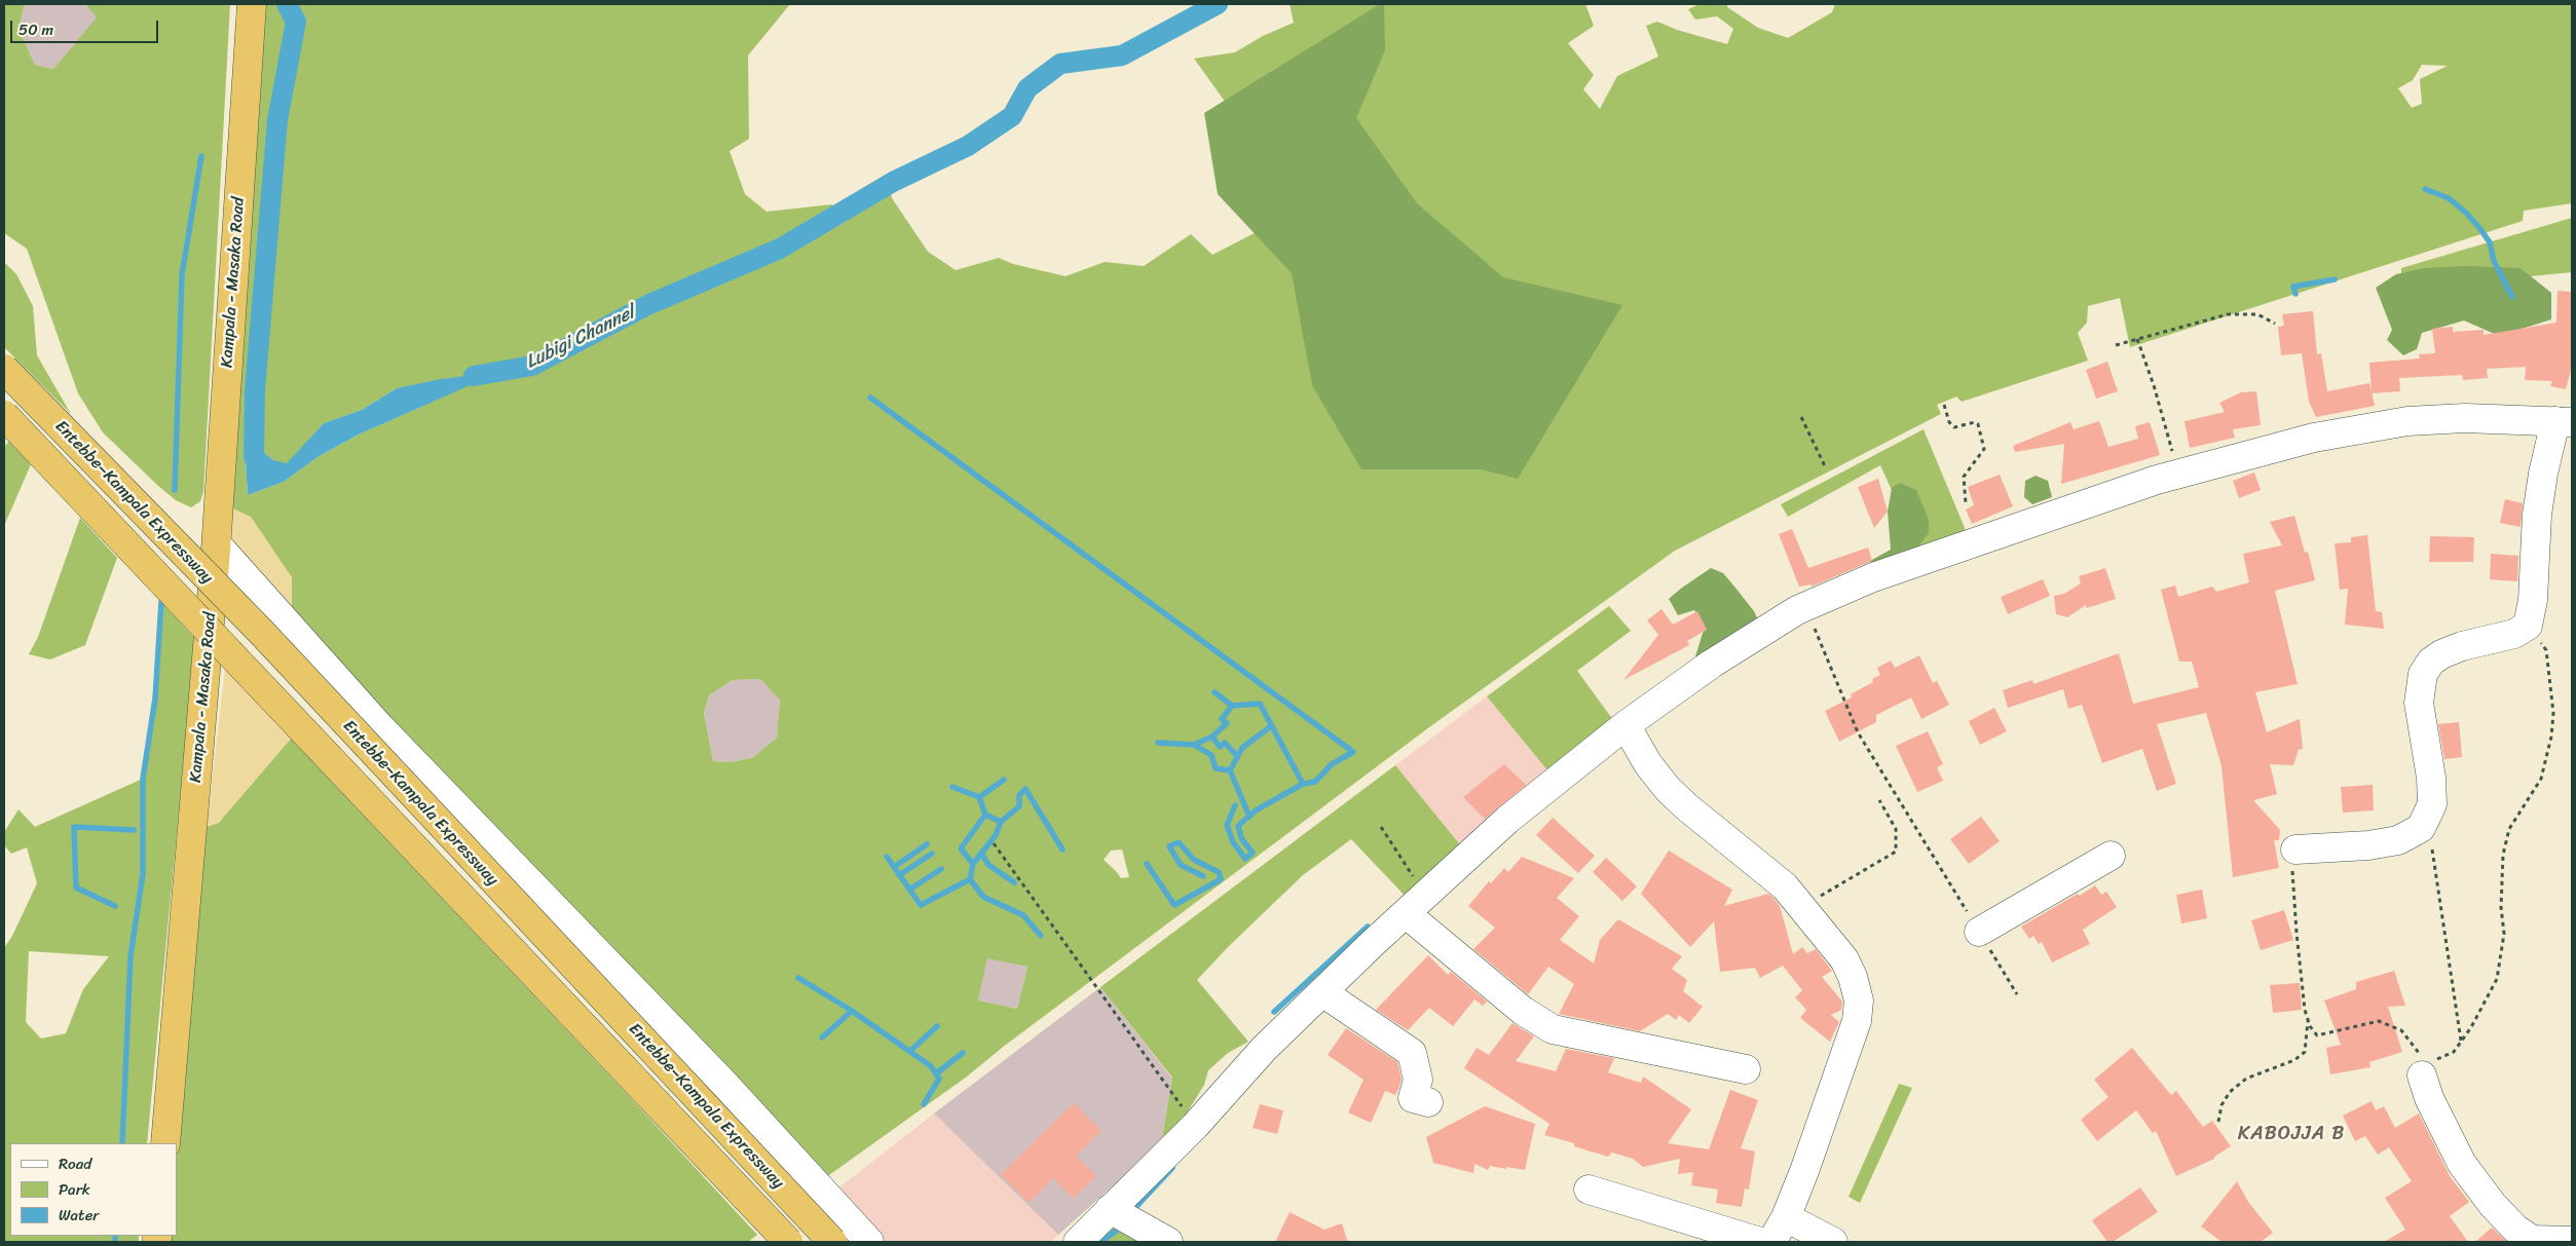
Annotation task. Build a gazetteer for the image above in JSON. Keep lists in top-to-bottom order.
{
  "streets": {
    "highway": ["Kampala - Masaka Road", "Entebbe–Kampala Expressway"]
  },
  "districts": ["KABOJJA B"],
  "water": ["Lubigi Channel"],
  "legend": ["Road", "Park", "Water"],
  "scale_bar": "50 m"
}
